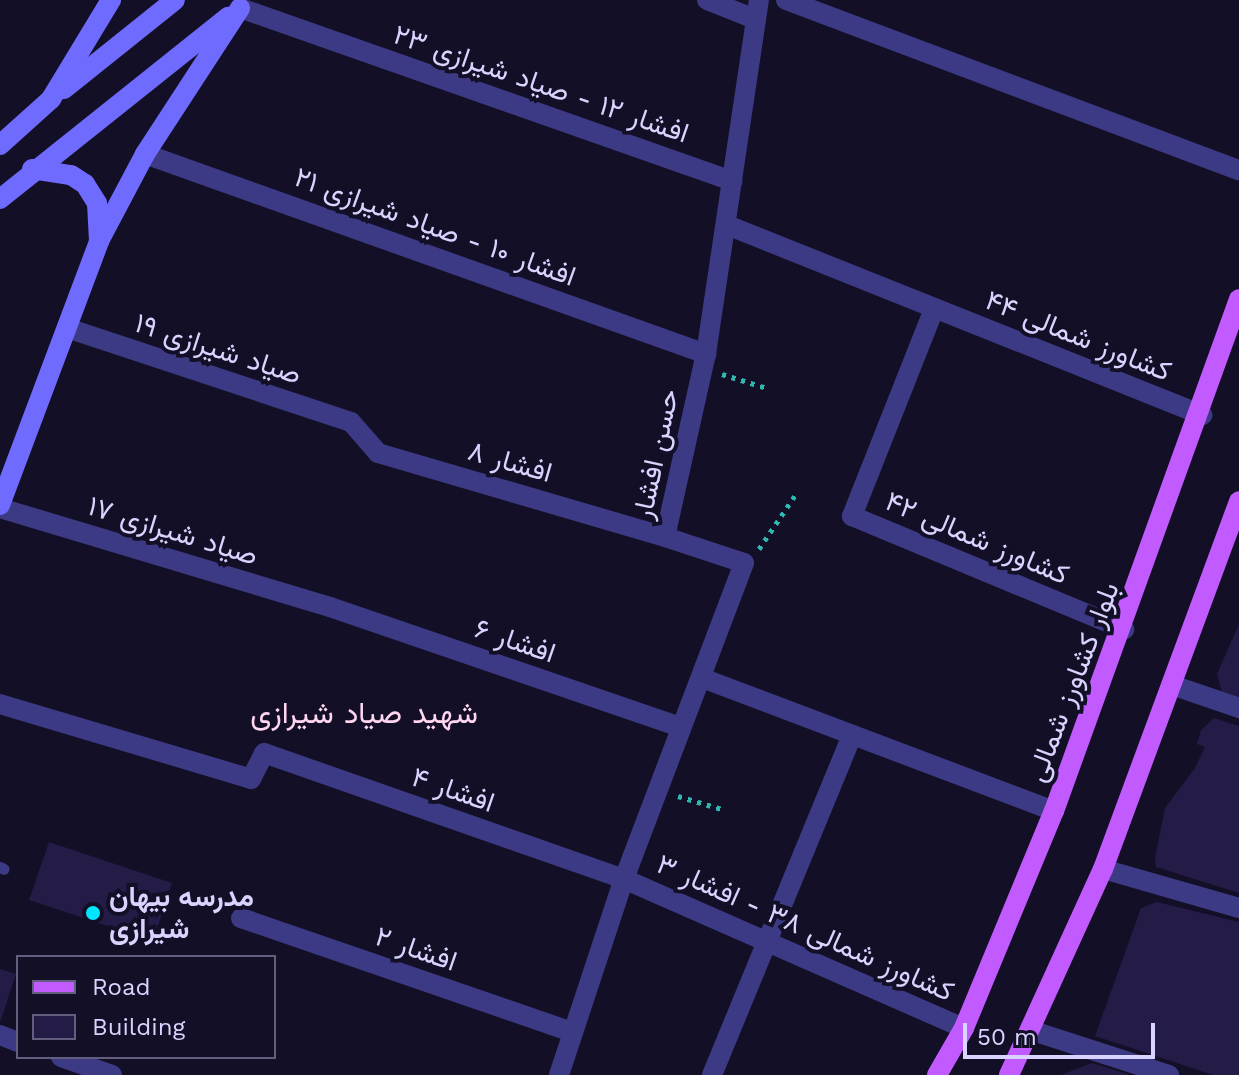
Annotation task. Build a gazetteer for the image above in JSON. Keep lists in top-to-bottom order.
{
  "streets": {
    "main road": ["بلوار کشاورز شمالی"],
    "street": [
      "افشار ۱۲ - صیاد شیرازی ۲۳",
      "افشار ۱۰ - صیاد شیرازی ۲۱",
      "کشاورز شمالی ۴۴",
      "صیاد شیرازی ۱۹",
      "حسن افشار",
      "افشار ۸",
      "صیاد شیرازی ۱۷",
      "کشاورز شمالی ۴۲",
      "افشار ۶",
      "افشار ۴",
      "کشاورز شمالی ۳۸ - افشار ۳",
      "افشار ۲"
    ]
  },
  "crossings": [
    ["افشار ۱۲ - صیاد شیرازی ۲۳", "حسن افشار"],
    ["افشار ۱۰ - صیاد شیرازی ۲۱", "حسن افشار"],
    ["کشاورز شمالی ۴۴", "حسن افشار"],
    ["کشاورز شمالی ۴۴", "کشاورز شمالی ۴۲"],
    ["کشاورز شمالی ۴۴", "بلوار کشاورز شمالی"],
    ["صیاد شیرازی ۱۹", "افشار ۸"],
    ["حسن افشار", "افشار ۸"],
    ["صیاد شیرازی ۱۷", "افشار ۶"],
    ["کشاورز شمالی ۴۲", "بلوار کشاورز شمالی"],
    ["بلوار کشاورز شمالی", "کشاورز شمالی ۳۸ - افشار ۳"],
    ["افشار ۴", "کشاورز شمالی ۳۸ - افشار ۳"]
  ],
  "districts": ["شهید صیاد شیرازی"],
  "places": ["مدرسه بیهان شیرازی"],
  "legend": ["Road", "Building"],
  "scale_bar": "50 m"
}
